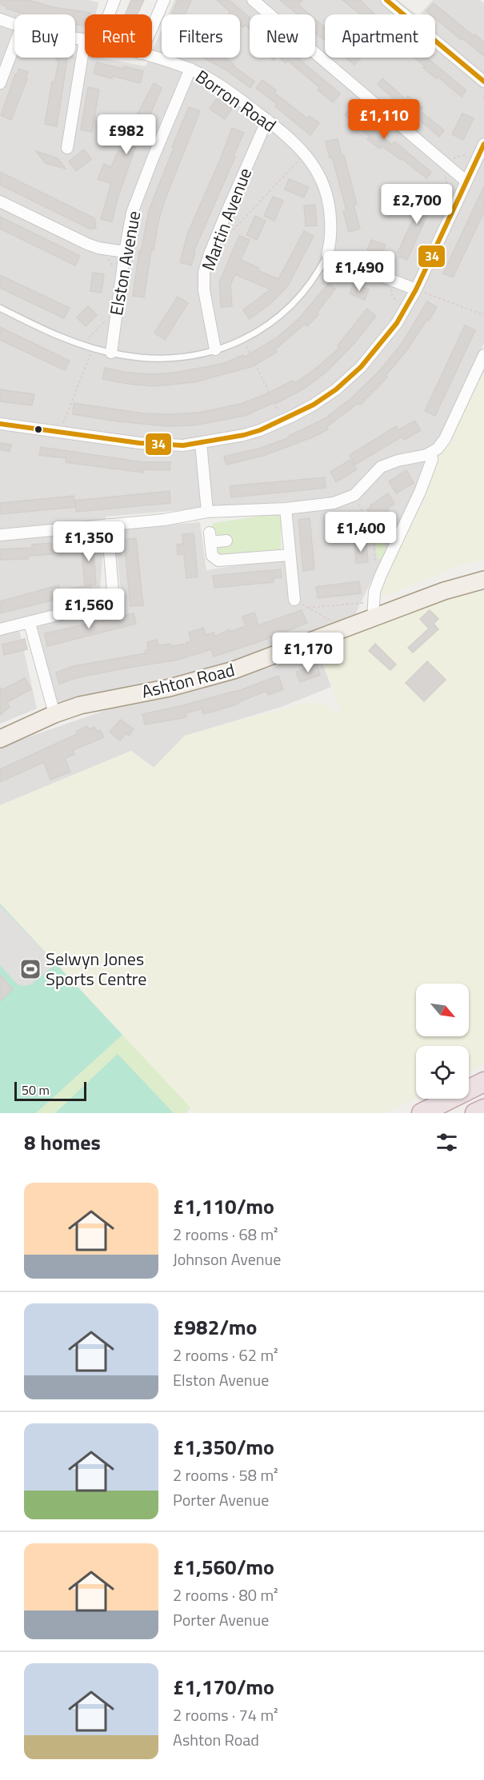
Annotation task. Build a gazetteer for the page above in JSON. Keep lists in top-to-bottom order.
{
  "streets": {
    "main road": ["Ashton Road"],
    "street": ["Borron Road", "Martin Avenue", "Elston Avenue"]
  },
  "crossings": [
    ["Borron Road", "Martin Avenue"],
    ["Borron Road", "Elston Avenue"]
  ],
  "places": {
    "sports": ["Selwyn Jones Sports Centre"]
  },
  "lines": ["transit line 34"],
  "scale_bar": "50 m",
  "north": "bottom right",
  "page": {
    "chip": [
      "Buy",
      "Rent",
      "Filters",
      "New",
      "Apartment"
    ],
    "price": [
      "£1,110",
      "£982",
      "£2,700",
      "£1,490",
      "£1,400",
      "£1,350",
      "£1,560",
      "£1,170"
    ],
    "scale": "50 m",
    "heading": "8 homes",
    "list": [
      {
        "name": "£1,110/mo",
        "note": "2 rooms · 68 m² · Johnson Avenue"
      },
      {
        "name": "£982/mo",
        "note": "2 rooms · 62 m² · Elston Avenue"
      },
      {
        "name": "£1,350/mo",
        "note": "2 rooms · 58 m² · Porter Avenue"
      },
      {
        "name": "£1,560/mo",
        "note": "2 rooms · 80 m² · Porter Avenue"
      },
      {
        "name": "£1,170/mo",
        "note": "2 rooms · 74 m² · Ashton Road"
      }
    ]
  }
}
